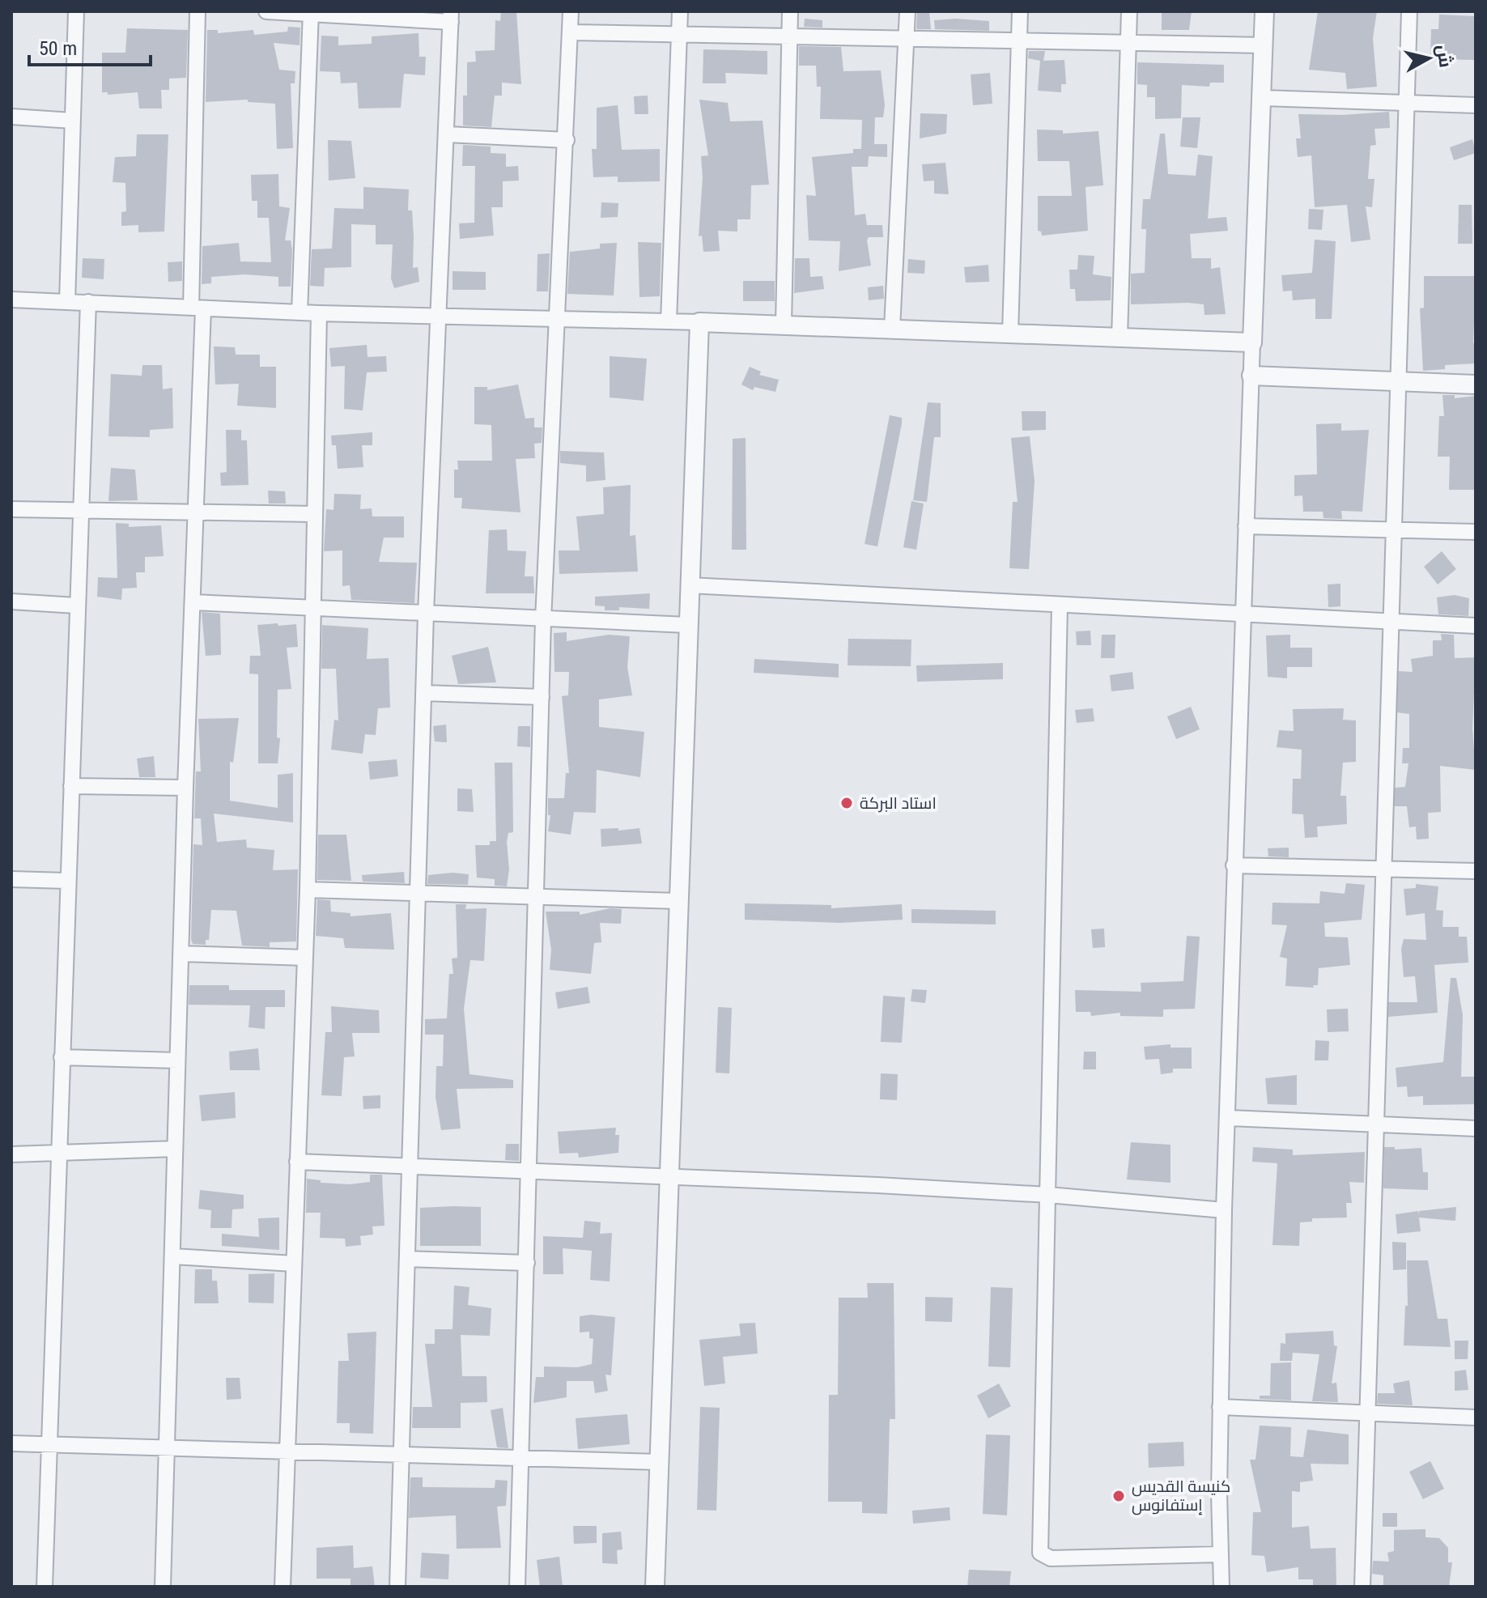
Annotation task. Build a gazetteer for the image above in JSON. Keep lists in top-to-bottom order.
{
  "places": ["استاد البركة", "كنيسة القديس إستفانوس"],
  "scale_bar": "50 m",
  "north": "right"
}
